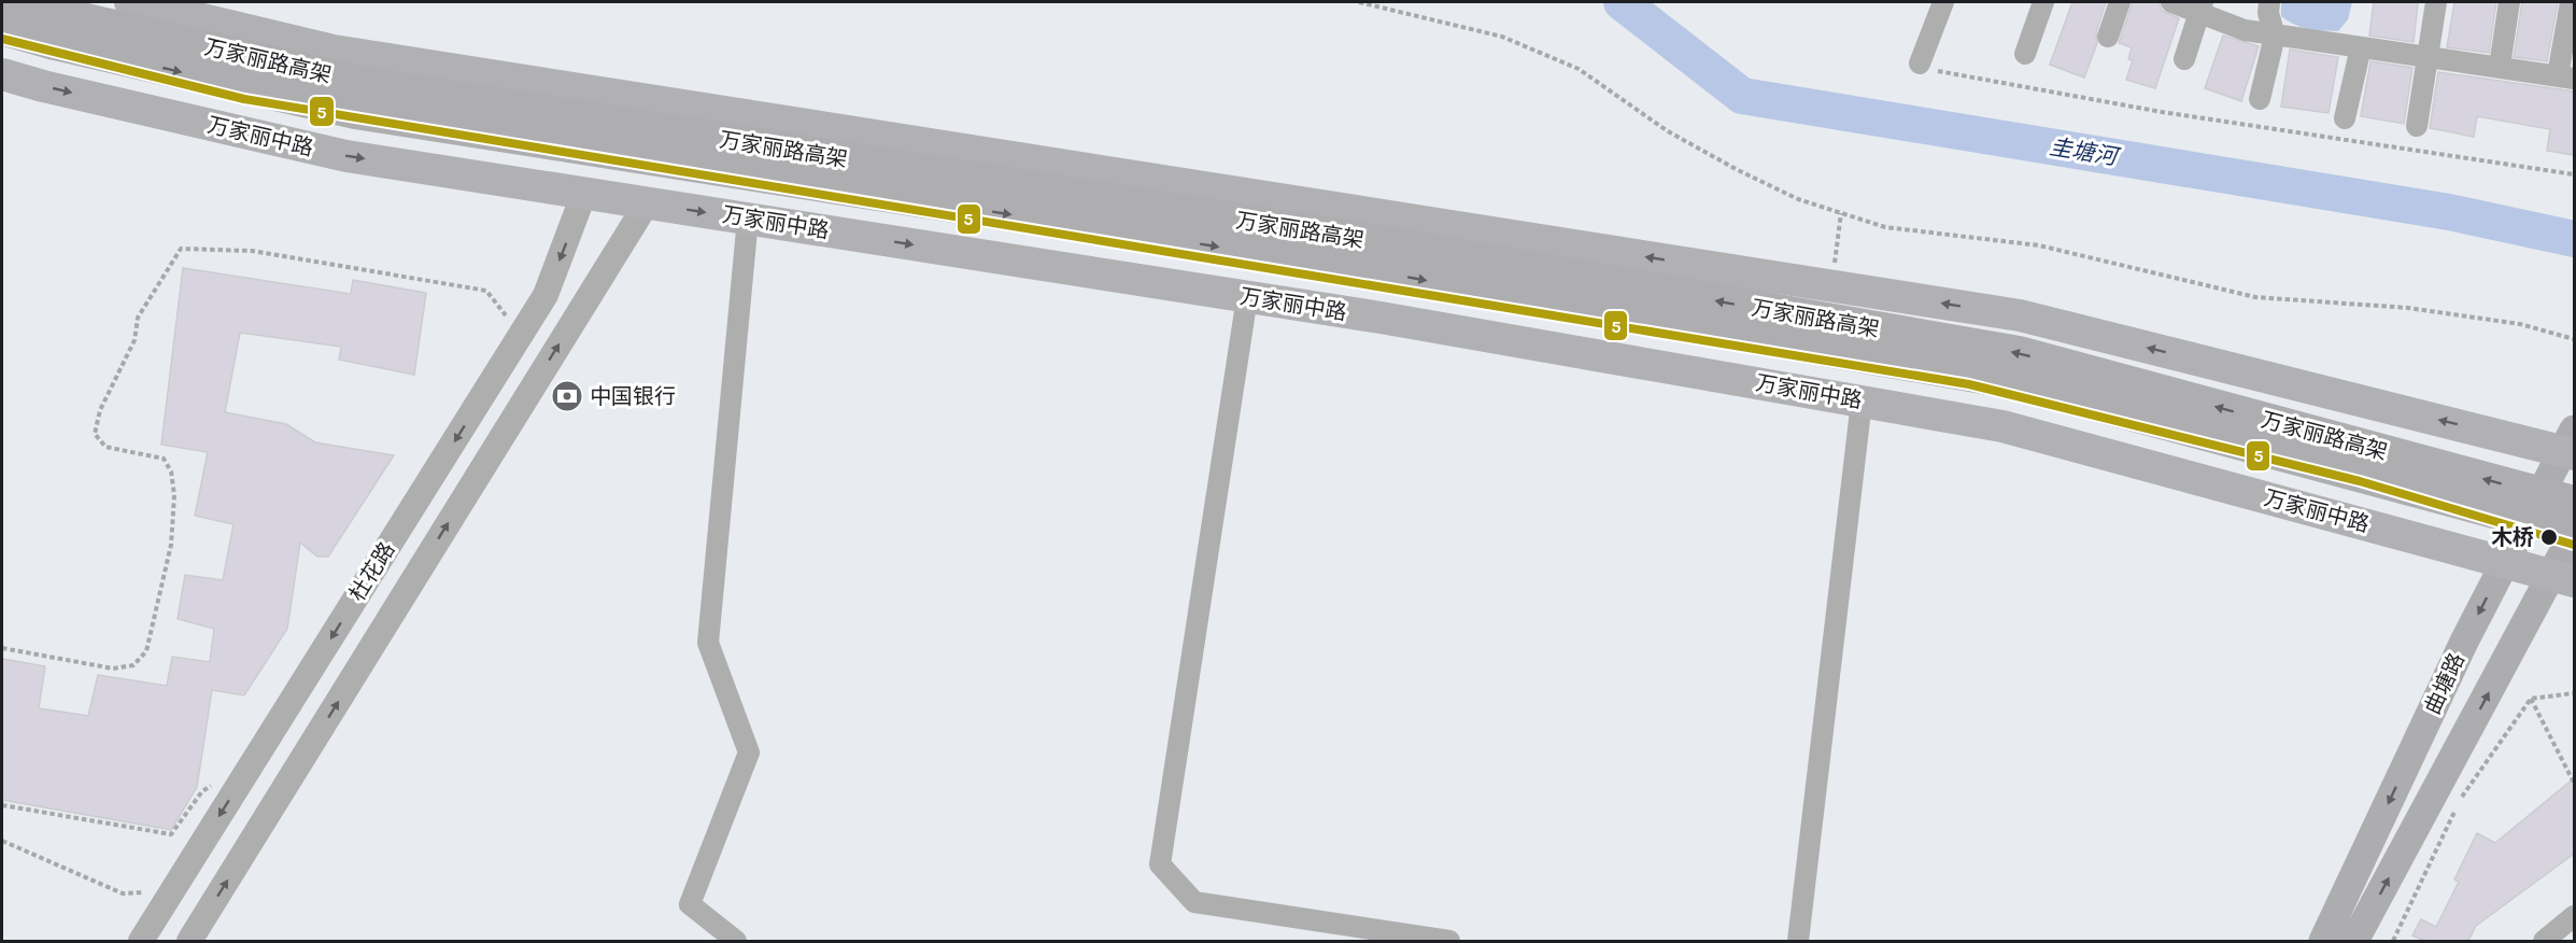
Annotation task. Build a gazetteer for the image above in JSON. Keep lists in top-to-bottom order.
{
  "streets": {
    "highway": ["万家丽路高架"],
    "main road": ["万家丽中路", "曲塘路"],
    "street": ["杜花路"]
  },
  "crossings": [
    ["万家丽路高架", "曲塘路"],
    ["万家丽中路", "杜花路"],
    ["万家丽中路", "曲塘路"]
  ],
  "water": ["圭塘河"],
  "places": {
    "bank": ["中国银行"],
    "other": ["木桥"]
  },
  "lines": ["transit line 5"]
}
